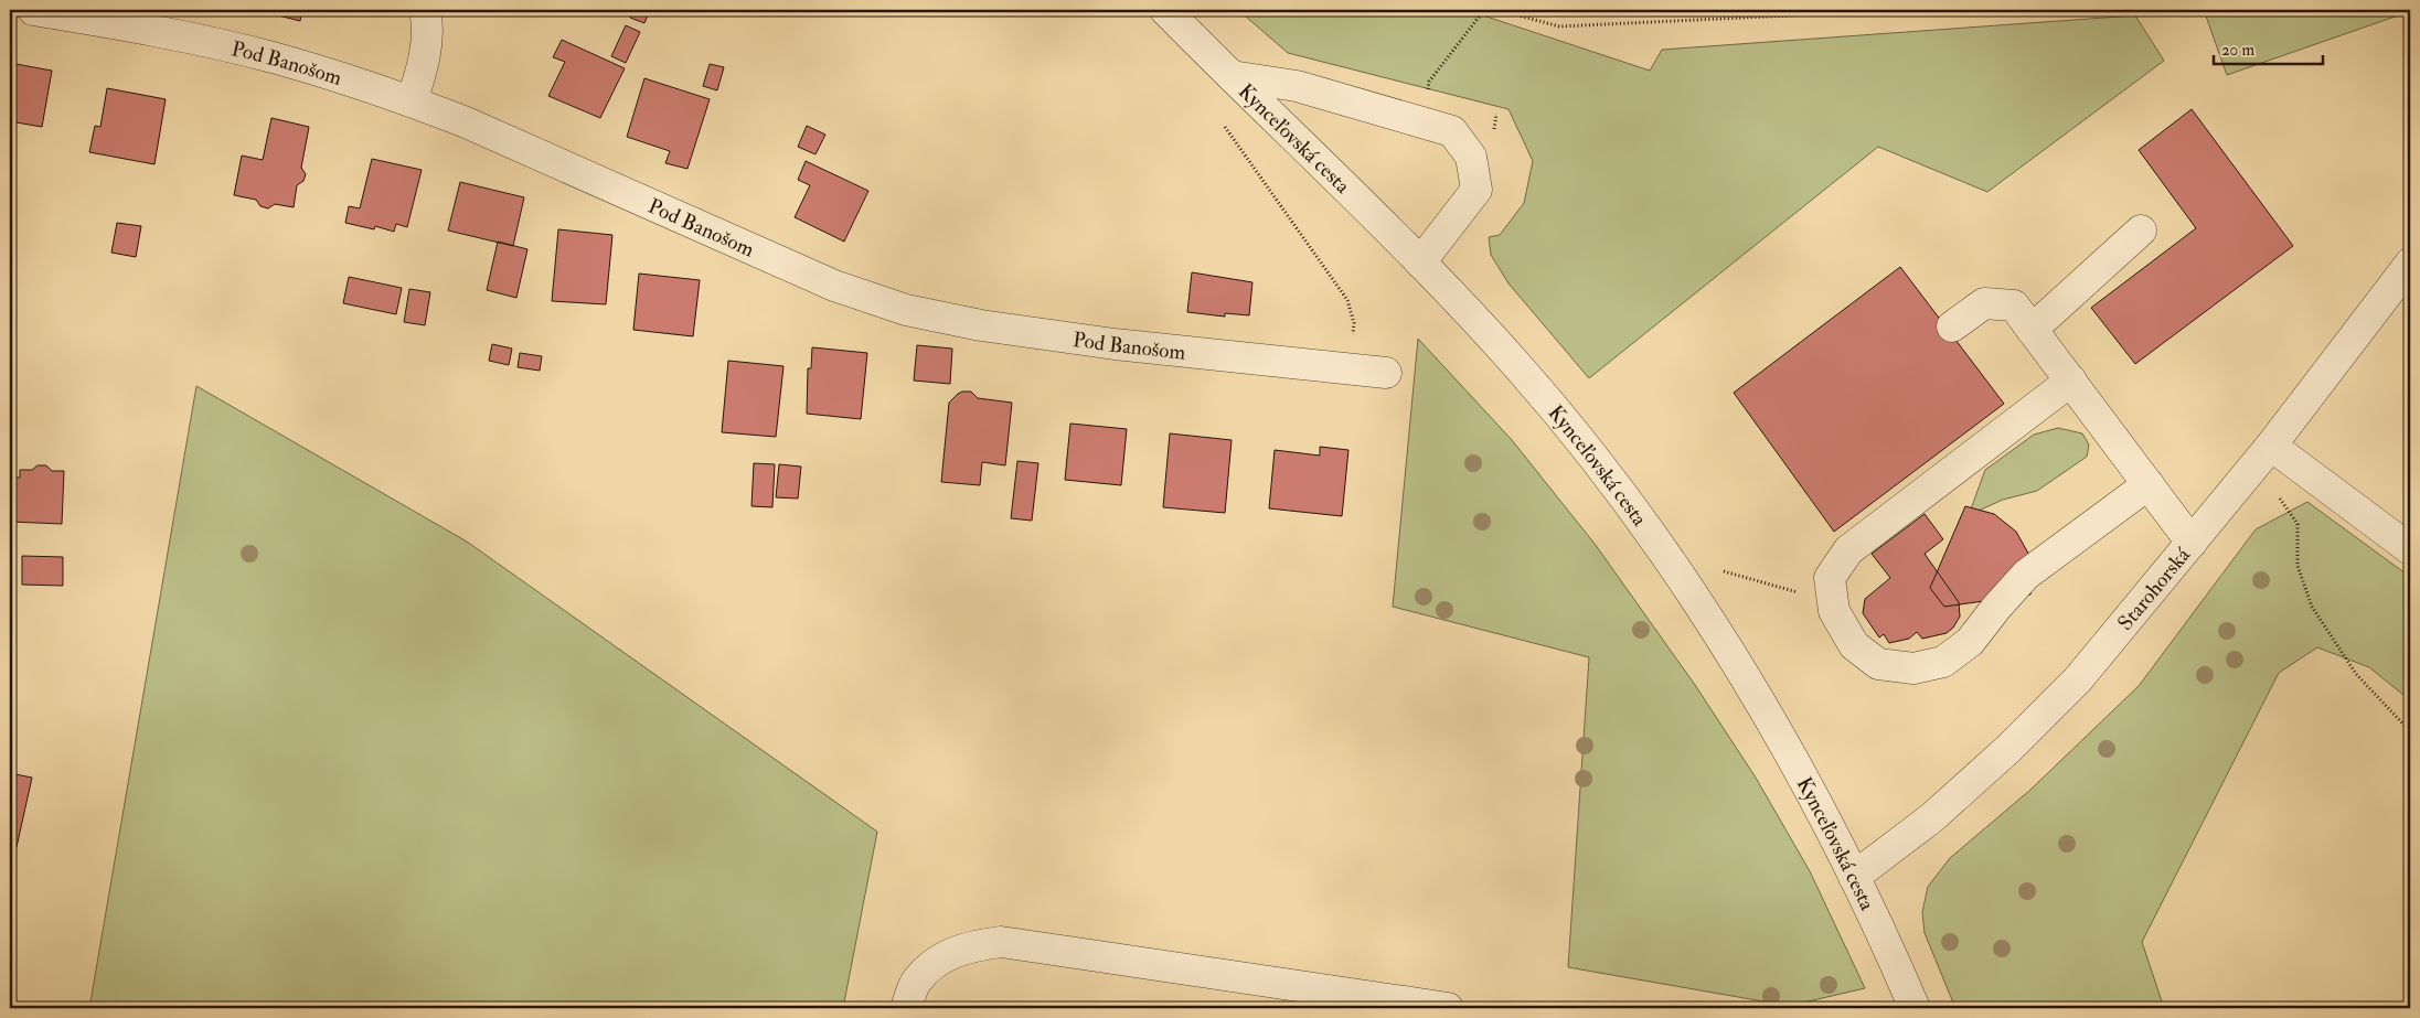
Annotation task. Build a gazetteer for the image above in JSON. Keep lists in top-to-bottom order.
{
  "streets": {
    "street": ["Pod Banošom", "Kynceľovská cesta", "Starohorská"]
  },
  "crossings": [
    ["Kynceľovská cesta", "Starohorská"]
  ],
  "scale_bar": "20 m"
}
